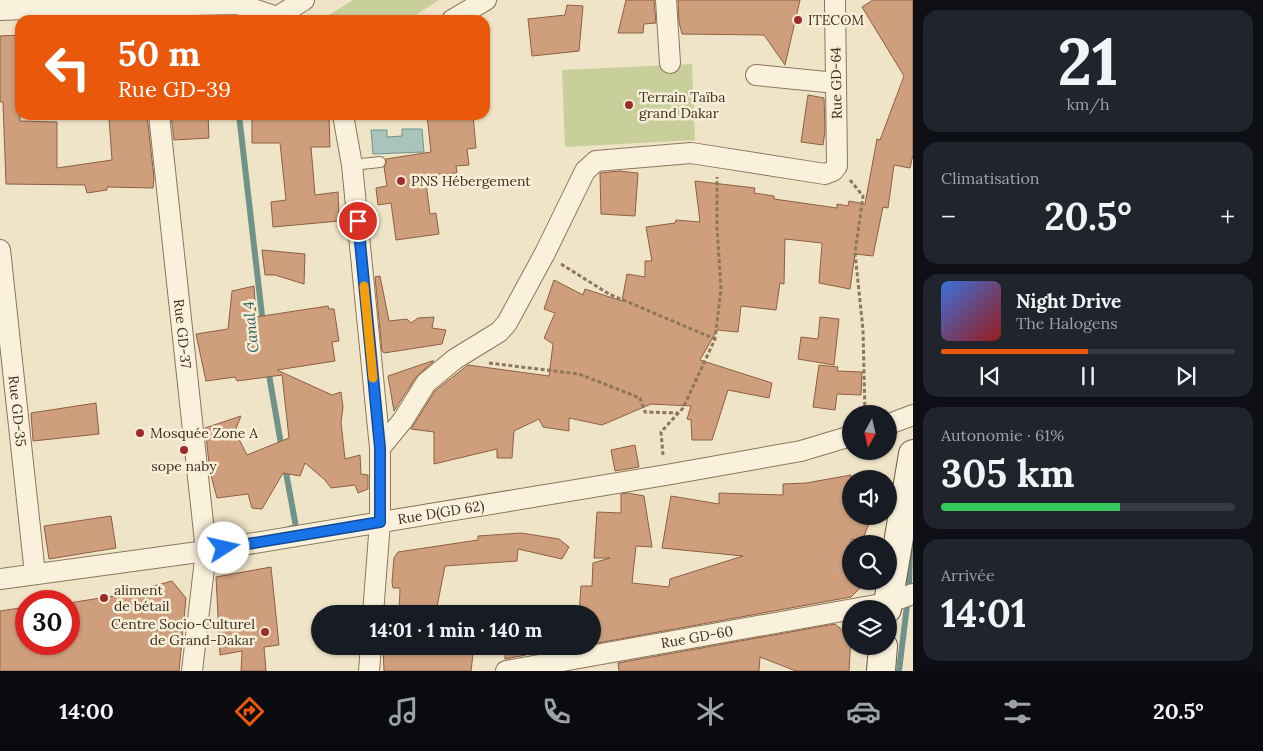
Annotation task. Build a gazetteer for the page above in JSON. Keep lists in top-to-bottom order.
{
  "streets": {
    "street": [
      "Rue GD-64",
      "Rue GD-37",
      "Rue GD-35",
      "Rue D(GD 62)",
      "Rue GD-60"
    ]
  },
  "crossings": [
    ["Rue GD-37", "Rue D(GD 62)"],
    ["Rue GD-35", "Rue D(GD 62)"]
  ],
  "water": ["Canal 4"],
  "places": [
    "ITECOM",
    "Terrain Taïba grand Dakar",
    "PNS Hébergement",
    "Mosquée Zone A",
    "sope naby",
    "aliment de bétail",
    "Centre Socio-Culturel de Grand-Dakar"
  ],
  "north": "bottom",
  "page": {
    "tile": [
      ["21", "km/h"],
      "Climatisation",
      ["Autonomie · 61%", "305 km"],
      ["Arrivée", "14:01"]
    ],
    "turn": ["50 m", "Rue GD-39"],
    "heat": ["−", "20.5°", "+"],
    "song": ["Night Drive", "The Halogens"],
    "limit": "30",
    "trip": "14:01 · 1 min · 140 m",
    "tabs": ["14:00", "20.5°"]
  }
}
